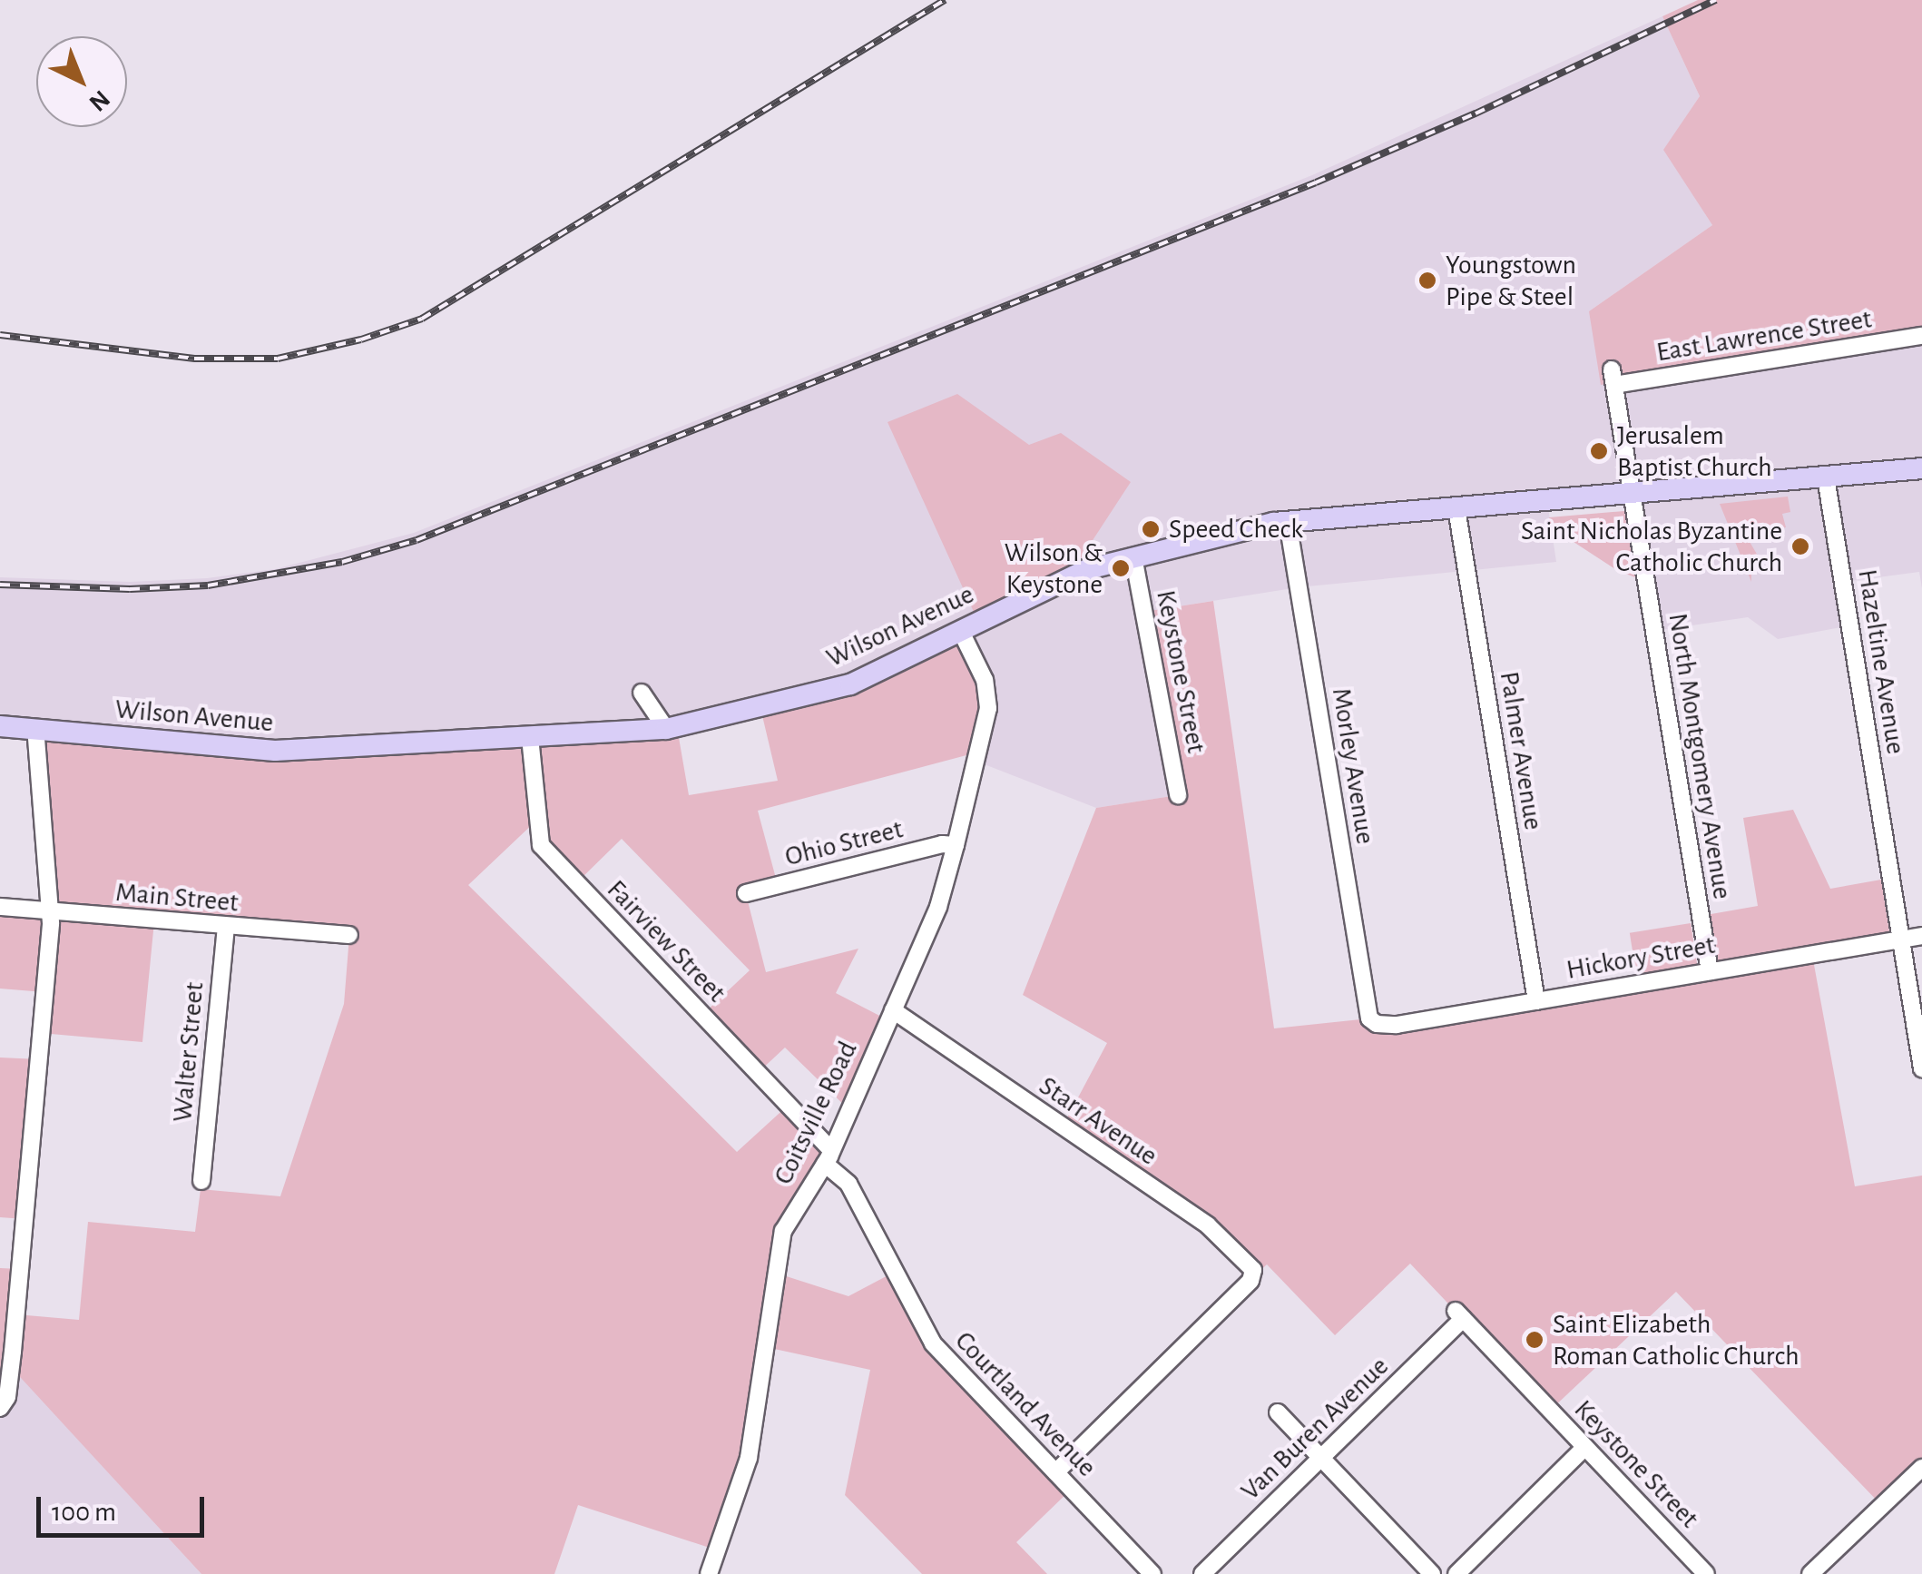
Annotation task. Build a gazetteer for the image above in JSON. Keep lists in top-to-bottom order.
{
  "streets": {
    "main road": ["Wilson Avenue"],
    "street": [
      "East Lawrence Street",
      "Hazeltine Avenue",
      "Keystone Street",
      "Palmer Avenue",
      "North Montgomery Avenue",
      "Morley Avenue",
      "Ohio Street",
      "Main Street",
      "Fairview Street",
      "Hickory Street",
      "Walter Street",
      "Coitsville Road",
      "Starr Avenue",
      "Courtland Avenue",
      "Van Buren Avenue"
    ]
  },
  "crossings": [
    ["East Lawrence Street", "North Montgomery Avenue"],
    ["Wilson Avenue", "Hazeltine Avenue"],
    ["Wilson Avenue", "Keystone Street"],
    ["Wilson Avenue", "Palmer Avenue"],
    ["Wilson Avenue", "North Montgomery Avenue"],
    ["Wilson Avenue", "Morley Avenue"],
    ["Wilson Avenue", "Fairview Street"],
    ["Wilson Avenue", "Coitsville Road"],
    ["Hazeltine Avenue", "Hickory Street"],
    ["Keystone Street", "Van Buren Avenue"],
    ["Palmer Avenue", "Hickory Street"],
    ["North Montgomery Avenue", "Hickory Street"],
    ["Morley Avenue", "Hickory Street"],
    ["Ohio Street", "Coitsville Road"],
    ["Main Street", "Walter Street"],
    ["Fairview Street", "Coitsville Road"],
    ["Fairview Street", "Courtland Avenue"],
    ["Coitsville Road", "Starr Avenue"],
    ["Coitsville Road", "Courtland Avenue"],
    ["Starr Avenue", "Courtland Avenue"]
  ],
  "places": [
    "Youngstown Pipe & Steel",
    "Jerusalem Baptist Church",
    "Speed Check",
    "Saint Nicholas Byzantine Catholic Church",
    "Wilson & Keystone",
    "Saint Elizabeth Roman Catholic Church"
  ],
  "scale_bar": "100 m",
  "north": "bottom right"
}
